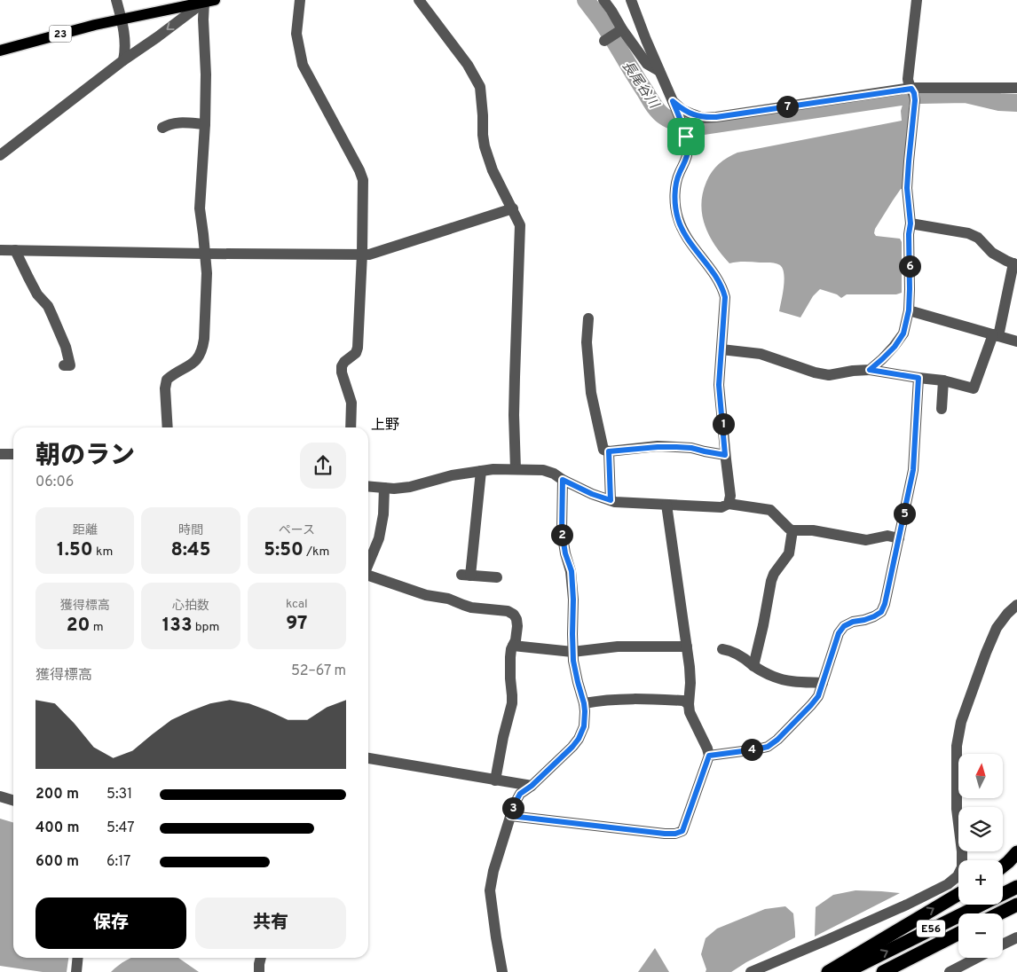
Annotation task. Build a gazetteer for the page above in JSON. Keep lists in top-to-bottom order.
{
  "streets": {
    "highway": ["E56"],
    "main road": ["23"]
  },
  "districts": ["上野"],
  "water": ["長尾谷川"],
  "north": "top",
  "page": {
    "pins": [
      "7",
      "6",
      "1",
      "5",
      "2",
      "4",
      "3"
    ],
    "heading": ["朝のラン", "06:06"],
    "stats": [
      ["距離", "1.50 km"],
      ["時間", "8:45"],
      ["ペース", "5:50 /km"],
      ["獲得標高", "20 m"],
      ["心拍数", "133 bpm"],
      ["kcal", "97"]
    ],
    "chart": ["獲得標高", "52–67 m"],
    "map_buttons": ["+", "−"],
    "list": [
      {
        "name": "200 m",
        "note": "5:31"
      },
      {
        "name": "400 m",
        "note": "5:47"
      },
      {
        "name": "600 m",
        "note": "6:17"
      }
    ],
    "buttons": ["保存", "共有"]
  }
}
